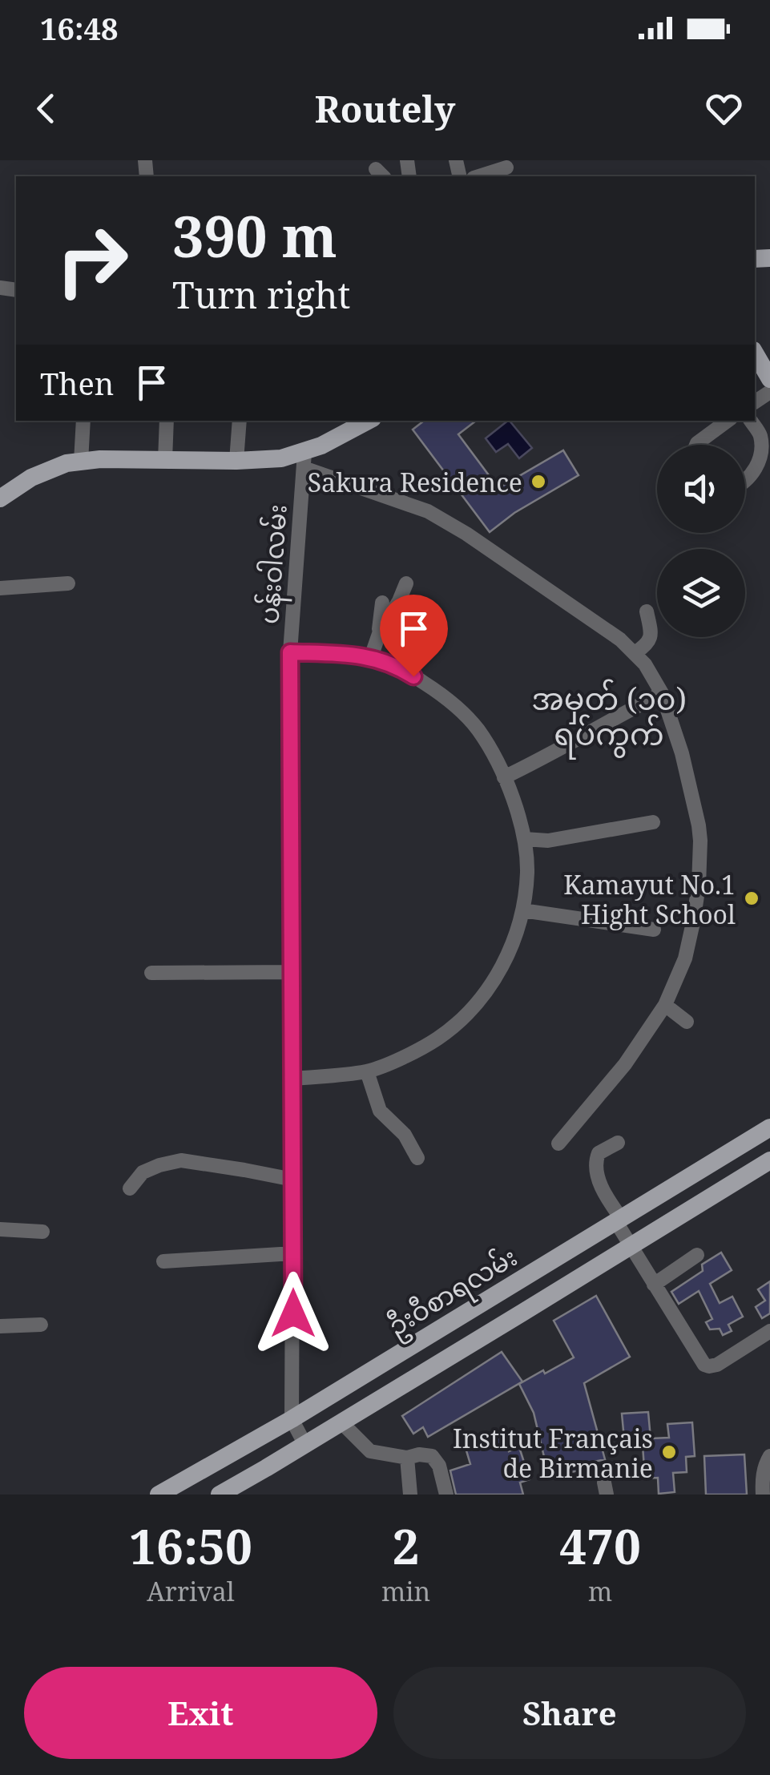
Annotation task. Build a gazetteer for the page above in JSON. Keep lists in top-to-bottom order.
{
  "streets": {
    "main road": ["ဦးဝီစာရလမ်း"],
    "street": ["ပန်းဝါလမ်း"]
  },
  "crossings": [
    ["ပန်းဝါလမ်း", "ဦးဝီစာရလမ်း"]
  ],
  "districts": ["အမှတ် (၁၀) ရပ်ကွက်"],
  "places": ["Sakura Residence", "Kamayut No.1 Hight School", "Institut Français de Birmanie"],
  "page": {
    "status": "16:48",
    "header": "Routely",
    "turn": ["390 m", "Turn right"],
    "then": "Then",
    "eta": [
      "16:50",
      "Arrival",
      "2",
      "min",
      "470",
      "m"
    ],
    "buttons": ["Exit", "Share"]
  }
}
